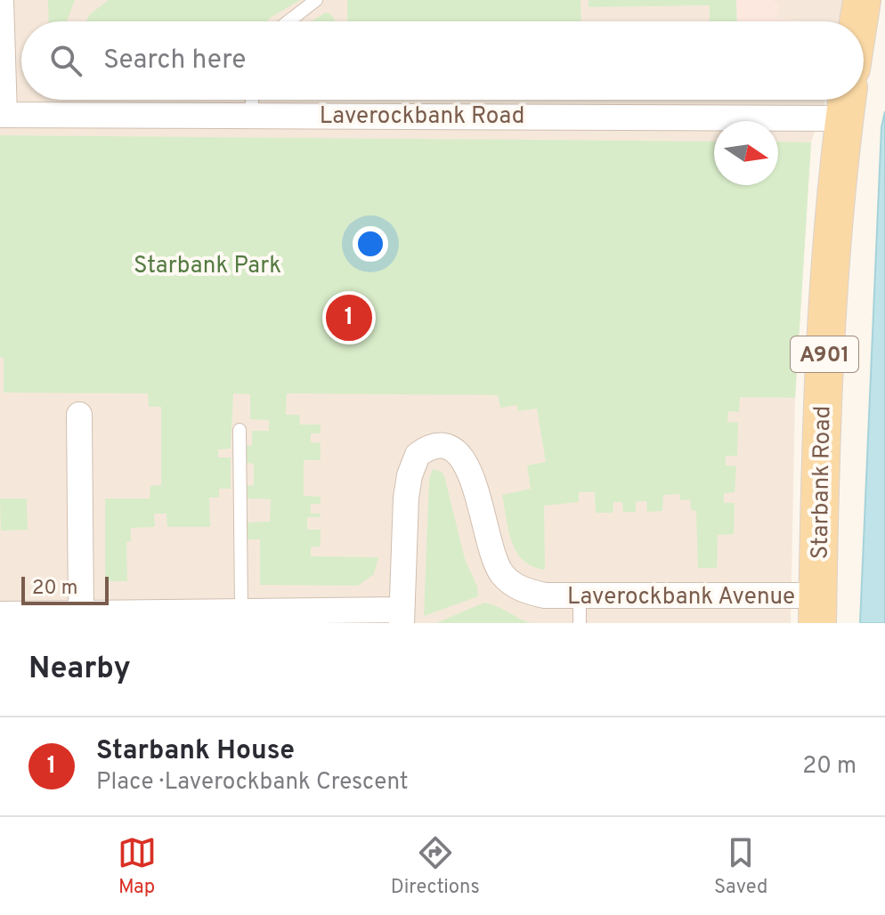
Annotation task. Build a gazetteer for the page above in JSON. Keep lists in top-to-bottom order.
{
  "streets": {
    "main road": ["A901", "Starbank Road"],
    "street": ["Laverockbank Road", "Laverockbank Avenue"]
  },
  "crossings": [
    ["Laverockbank Road", "Starbank Road"],
    ["Starbank Road", "Laverockbank Avenue"]
  ],
  "parks": ["Starbank Park"],
  "scale_bar": "20 m",
  "north": "right",
  "page": {
    "search": "Search here",
    "pins": "1",
    "scale": "20 m",
    "heading": "Nearby",
    "list": [
      {
        "mark": "1",
        "name": "Starbank House",
        "note": "Place · Laverockbank Crescent",
        "value": "20 m"
      }
    ],
    "nav": ["Map", "Directions", "Saved"]
  }
}
